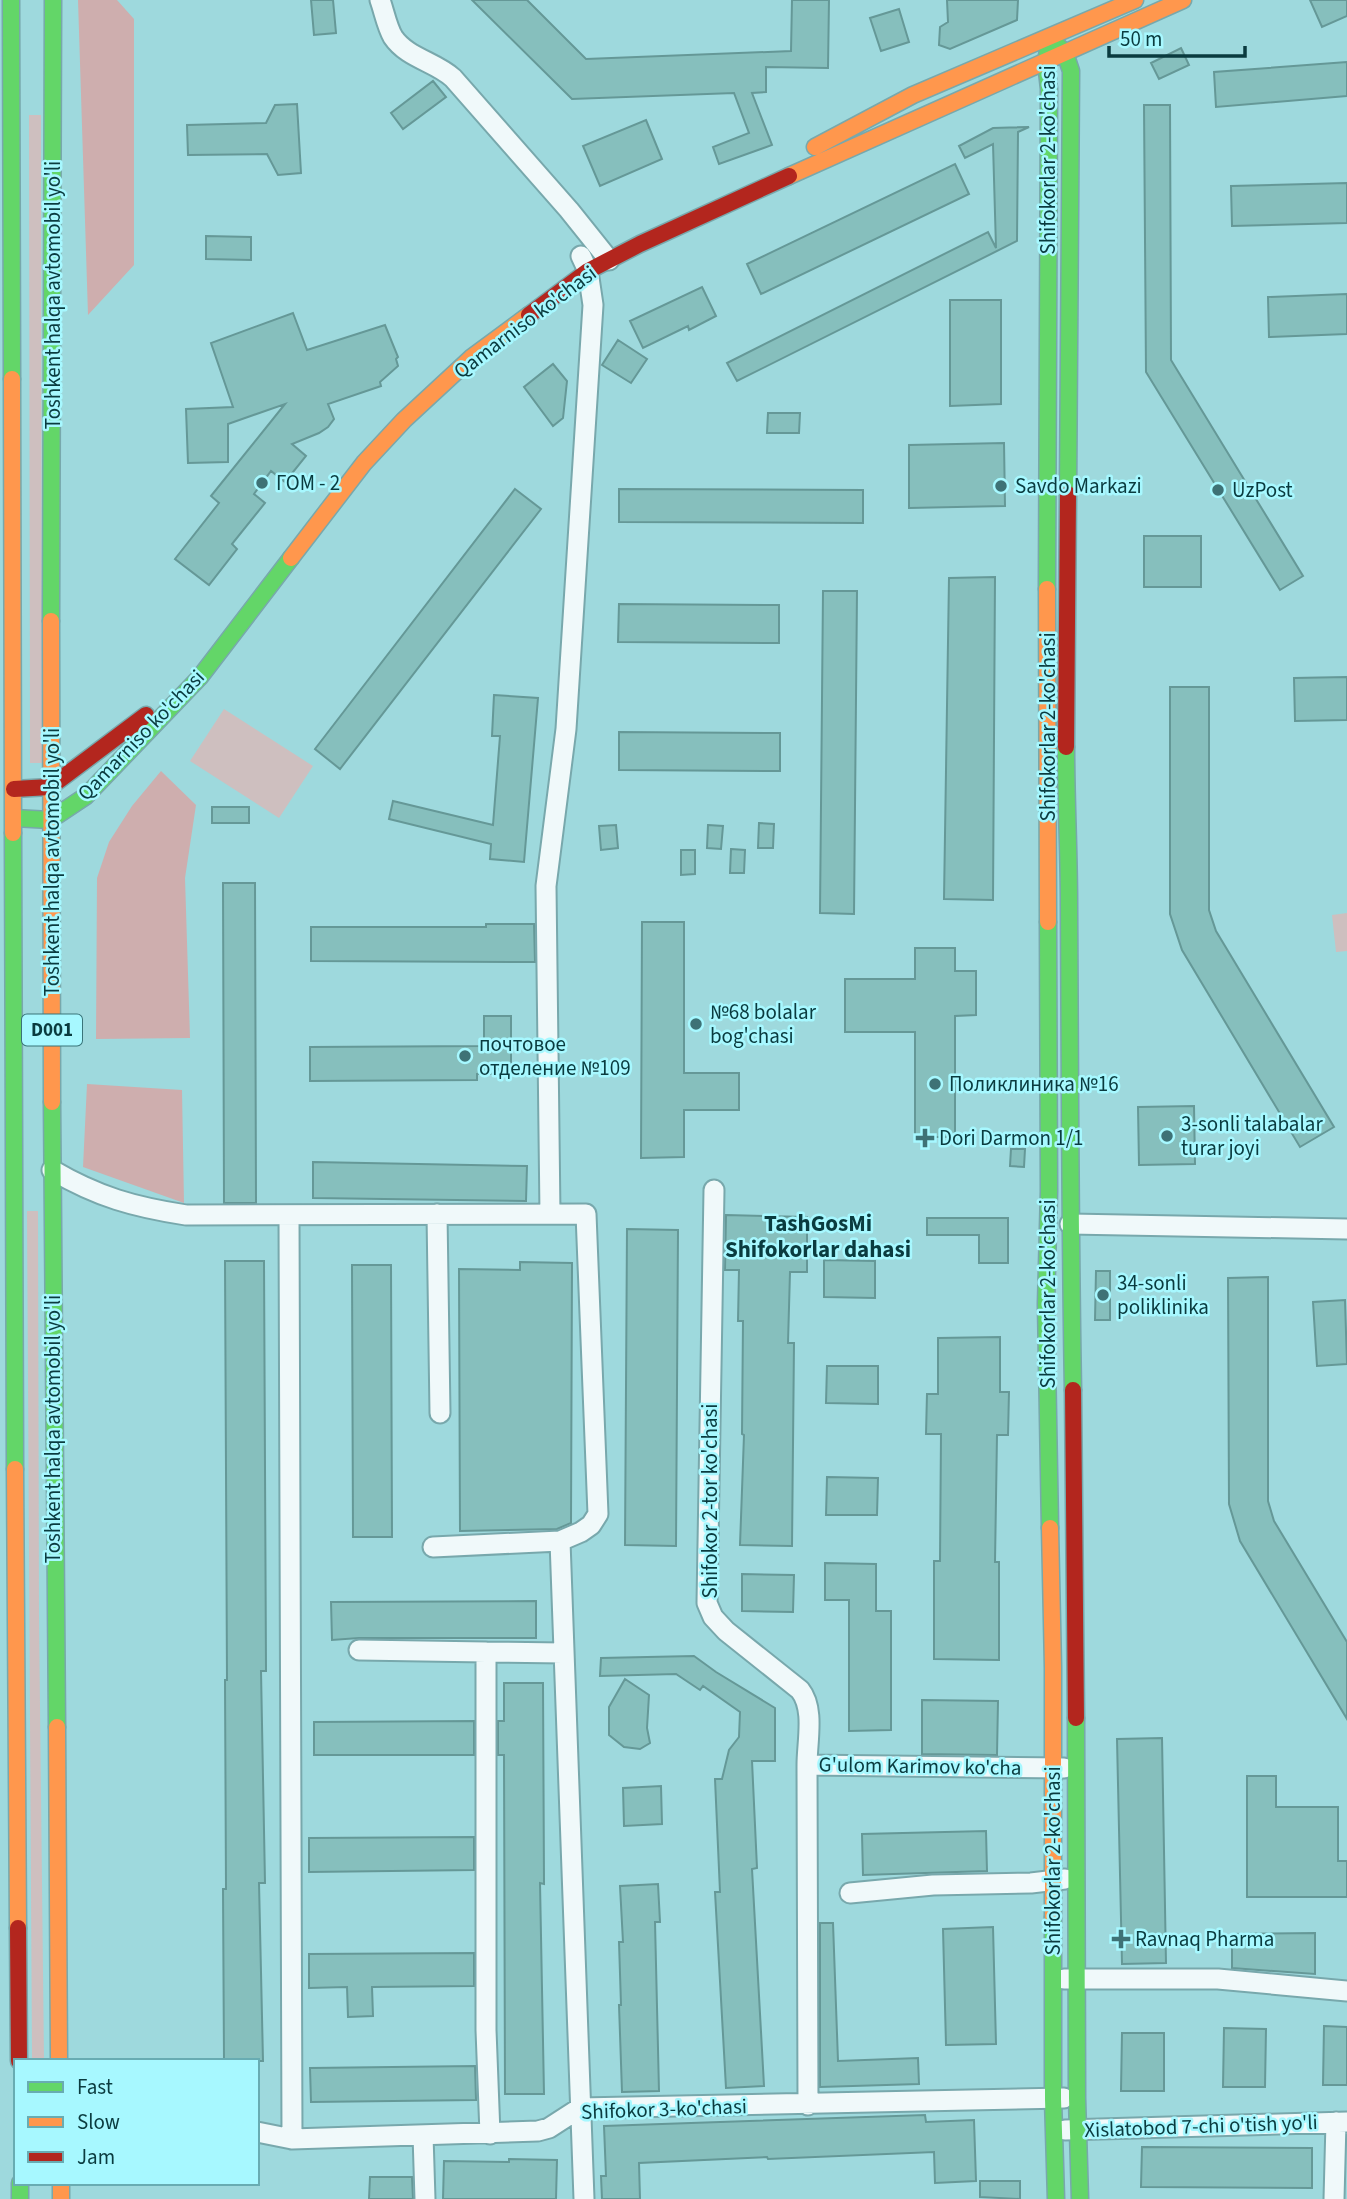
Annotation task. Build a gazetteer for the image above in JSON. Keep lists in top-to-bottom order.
{
  "streets": {
    "main road": [
      "Shifokorlar 2-ko'chasi",
      "Toshkent halqa avtomobil yo'li",
      "Qamarniso ko'chasi",
      "D001"
    ],
    "street": [
      "Shifokor 2-tor ko'chasi",
      "G'ulom Karimov ko'cha",
      "Shifokor 3-ko'chasi",
      "Xislatobod 7-chi o'tish yo'li"
    ]
  },
  "crossings": [
    ["Shifokorlar 2-ko'chasi", "Qamarniso ko'chasi"],
    ["Shifokorlar 2-ko'chasi", "G'ulom Karimov ko'cha"],
    ["Shifokorlar 2-ko'chasi", "Shifokor 3-ko'chasi"],
    ["Shifokorlar 2-ko'chasi", "Xislatobod 7-chi o'tish yo'li"],
    ["Toshkent halqa avtomobil yo'li", "Qamarniso ko'chasi"],
    ["Shifokor 2-tor ko'chasi", "G'ulom Karimov ko'cha"],
    ["Shifokor 2-tor ko'chasi", "Shifokor 3-ko'chasi"]
  ],
  "districts": ["TashGosMi Shifokorlar dahasi"],
  "places": {
    "other": [
      "ГОМ - 2",
      "Savdo Markazi",
      "UzPost",
      "№68 bolalar bog'chasi",
      "почтовое отделение №109",
      "Поликлиника №16",
      "3-sonli talabalar turar joyi",
      "34-sonli poliklinika"
    ],
    "health": ["Dori Darmon 1/1", "Ravnaq Pharma"]
  },
  "legend": ["Fast", "Slow", "Jam"],
  "scale_bar": "50 m"
}
